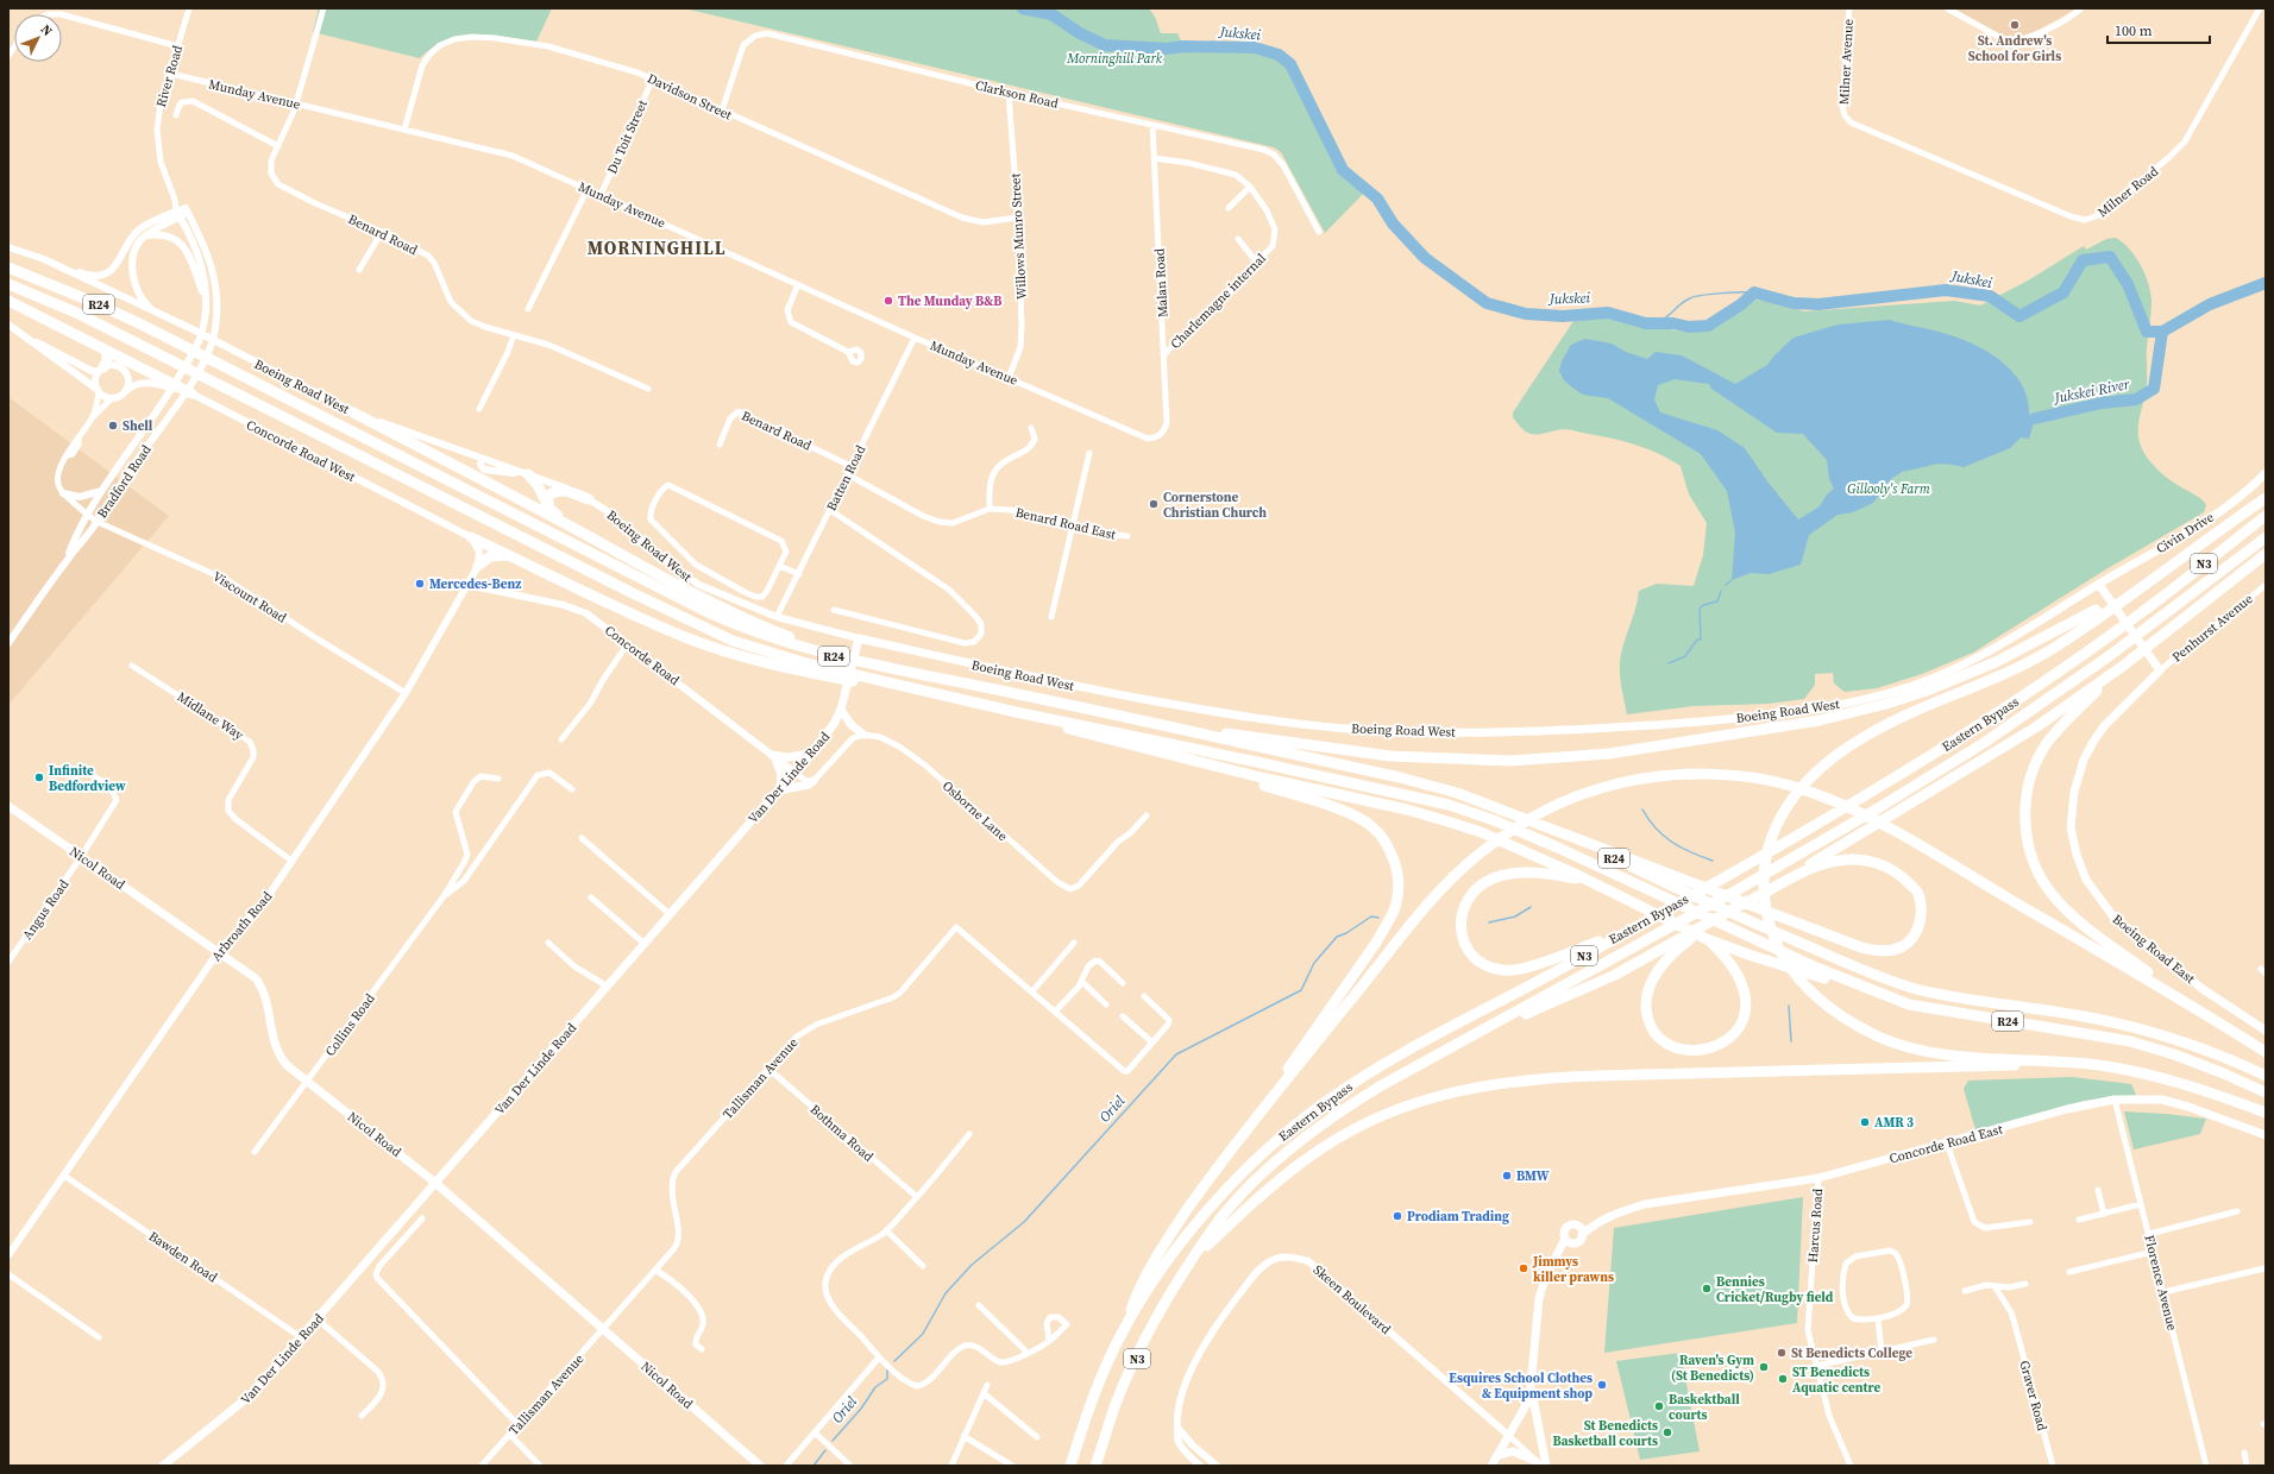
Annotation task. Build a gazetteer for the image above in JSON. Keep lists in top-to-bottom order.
{
  "streets": {
    "highway": ["R24", "N3", "Eastern Bypass"],
    "main road": [
      "Boeing Road West",
      "Civin Drive",
      "Van Der Linde Road",
      "Nicol Road",
      "Boeing Road East",
      "Concorde Road East"
    ],
    "street": [
      "Milner Avenue",
      "River Road",
      "Munday Avenue",
      "Clarkson Road",
      "Davidson Street",
      "Du Toit Street",
      "Milner Road",
      "Benard Road",
      "Willows Munro Street",
      "Malan Road",
      "Charlemagne internal",
      "Concorde Road West",
      "Batten Road",
      "Bradford Road",
      "Benard Road East",
      "Viscount Road",
      "Penhurst Avenue",
      "Concorde Road",
      "Midlane Way",
      "Osborne Lane",
      "Angus Road",
      "Arbroath Road",
      "Collins Road",
      "Tallisman Avenue",
      "Bothma Road",
      "Harcus Road",
      "Bawden Road",
      "Florence Avenue",
      "Skeen Boulevard",
      "Graver Road"
    ]
  },
  "crossings": [
    ["Milner Avenue", "Milner Road"],
    ["River Road", "Munday Avenue"],
    ["River Road", "Bradford Road"],
    ["Munday Avenue", "Davidson Street"],
    ["Munday Avenue", "Du Toit Street"],
    ["Munday Avenue", "Benard Road"],
    ["Munday Avenue", "Willows Munro Street"],
    ["Munday Avenue", "Malan Road"],
    ["Munday Avenue", "Batten Road"],
    ["Clarkson Road", "Davidson Street"],
    ["Clarkson Road", "Willows Munro Street"],
    ["Clarkson Road", "Malan Road"],
    ["Davidson Street", "Du Toit Street"],
    ["Davidson Street", "Willows Munro Street"],
    ["Benard Road", "Batten Road"],
    ["Malan Road", "Charlemagne internal"],
    ["Boeing Road West", "Batten Road"],
    ["Boeing Road West", "Civin Drive"],
    ["Boeing Road West", "Van Der Linde Road"],
    ["Batten Road", "Benard Road East"],
    ["Bradford Road", "Viscount Road"],
    ["Viscount Road", "Arbroath Road"],
    ["Penhurst Avenue", "Boeing Road East"],
    ["Concorde Road", "Van Der Linde Road"],
    ["Concorde Road", "Arbroath Road"],
    ["Midlane Way", "Arbroath Road"],
    ["Van Der Linde Road", "Nicol Road"],
    ["Van Der Linde Road", "Bawden Road"],
    ["Nicol Road", "Angus Road"],
    ["Nicol Road", "Arbroath Road"],
    ["Nicol Road", "Collins Road"],
    ["Nicol Road", "Tallisman Avenue"],
    ["Arbroath Road", "Bawden Road"],
    ["Tallisman Avenue", "Bothma Road"],
    ["Concorde Road East", "Harcus Road"],
    ["Concorde Road East", "Florence Avenue"]
  ],
  "districts": ["MORNINGHILL"],
  "water": ["Jukskei", "Jukskei River", "Oriel"],
  "parks": ["Morninghill Park", "Gillooly's Farm"],
  "places": [
    "St. Andrew's School for Girls",
    "The Munday B&B",
    "Shell",
    "Cornerstone Christian Church",
    "Mercedes-Benz",
    "Infinite Bedfordview",
    "AMR 3",
    "BMW",
    "Prodiam Trading",
    "Jimmys killer prawns",
    "Bennies Cricket/Rugby field",
    "St Benedicts College",
    "Raven's Gym (St Benedicts)",
    "ST Benedicts Aquatic centre",
    "Esquires School Clothes & Equipment shop",
    "Baskektball courts",
    "St Benedicts Basketball courts"
  ],
  "scale_bar": "100 m",
  "north": "top right"
}
